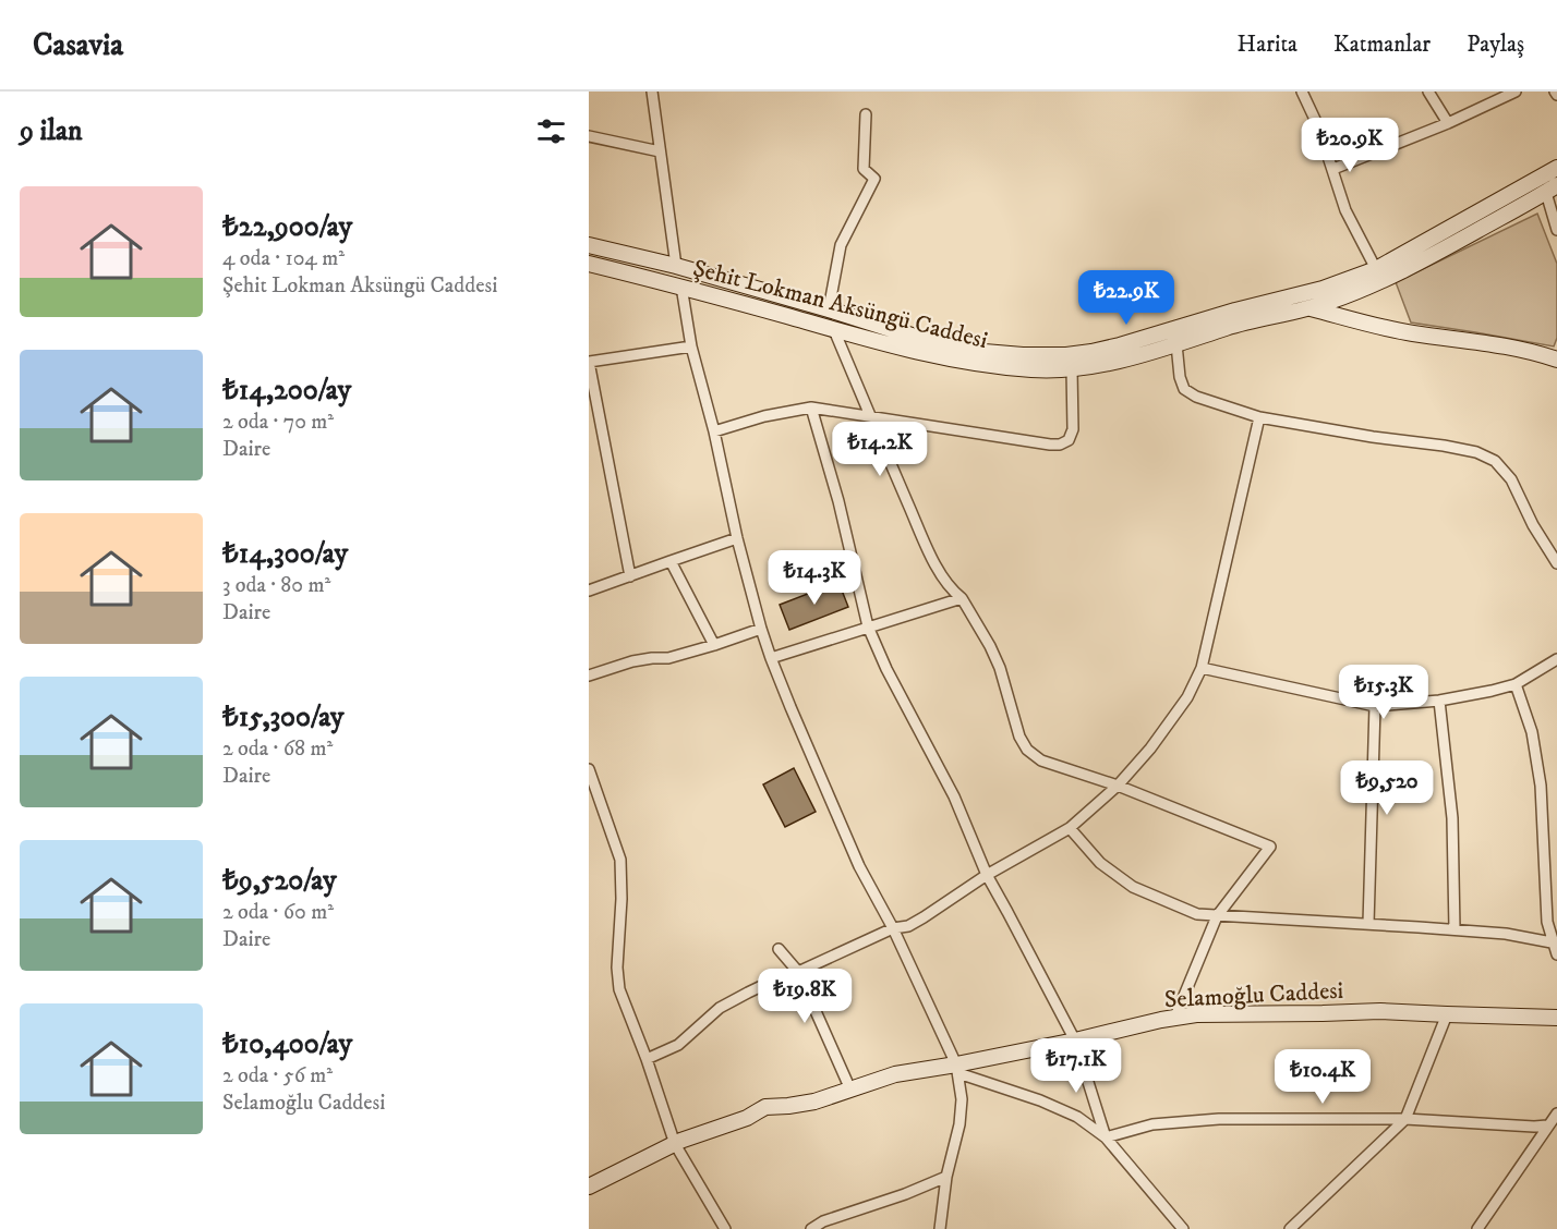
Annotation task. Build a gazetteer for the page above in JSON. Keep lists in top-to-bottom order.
{
  "streets": {
    "main road": ["Şehit Lokman Aksüngü Caddesi", "Selamoğlu Caddesi"]
  },
  "page": {
    "header": "Casavia",
    "nav": ["Harita", "Katmanlar", "Paylaş"],
    "heading": "9 ilan",
    "price": [
      "₺20.9K",
      "₺22.9K",
      "₺14.2K",
      "₺14.3K",
      "₺15.3K",
      "₺9,520",
      "₺19.8K",
      "₺17.1K",
      "₺10.4K"
    ],
    "list": [
      {
        "name": "₺22,900/ay",
        "note": "4 oda · 104 m² · Şehit Lokman Aksüngü Caddesi"
      },
      {
        "name": "₺14,200/ay",
        "note": "2 oda · 70 m² · Daire"
      },
      {
        "name": "₺14,300/ay",
        "note": "3 oda · 80 m² · Daire"
      },
      {
        "name": "₺15,300/ay",
        "note": "2 oda · 68 m² · Daire"
      },
      {
        "name": "₺9,520/ay",
        "note": "2 oda · 60 m² · Daire"
      },
      {
        "name": "₺10,400/ay",
        "note": "2 oda · 56 m² · Selamoğlu Caddesi"
      }
    ]
  }
}
